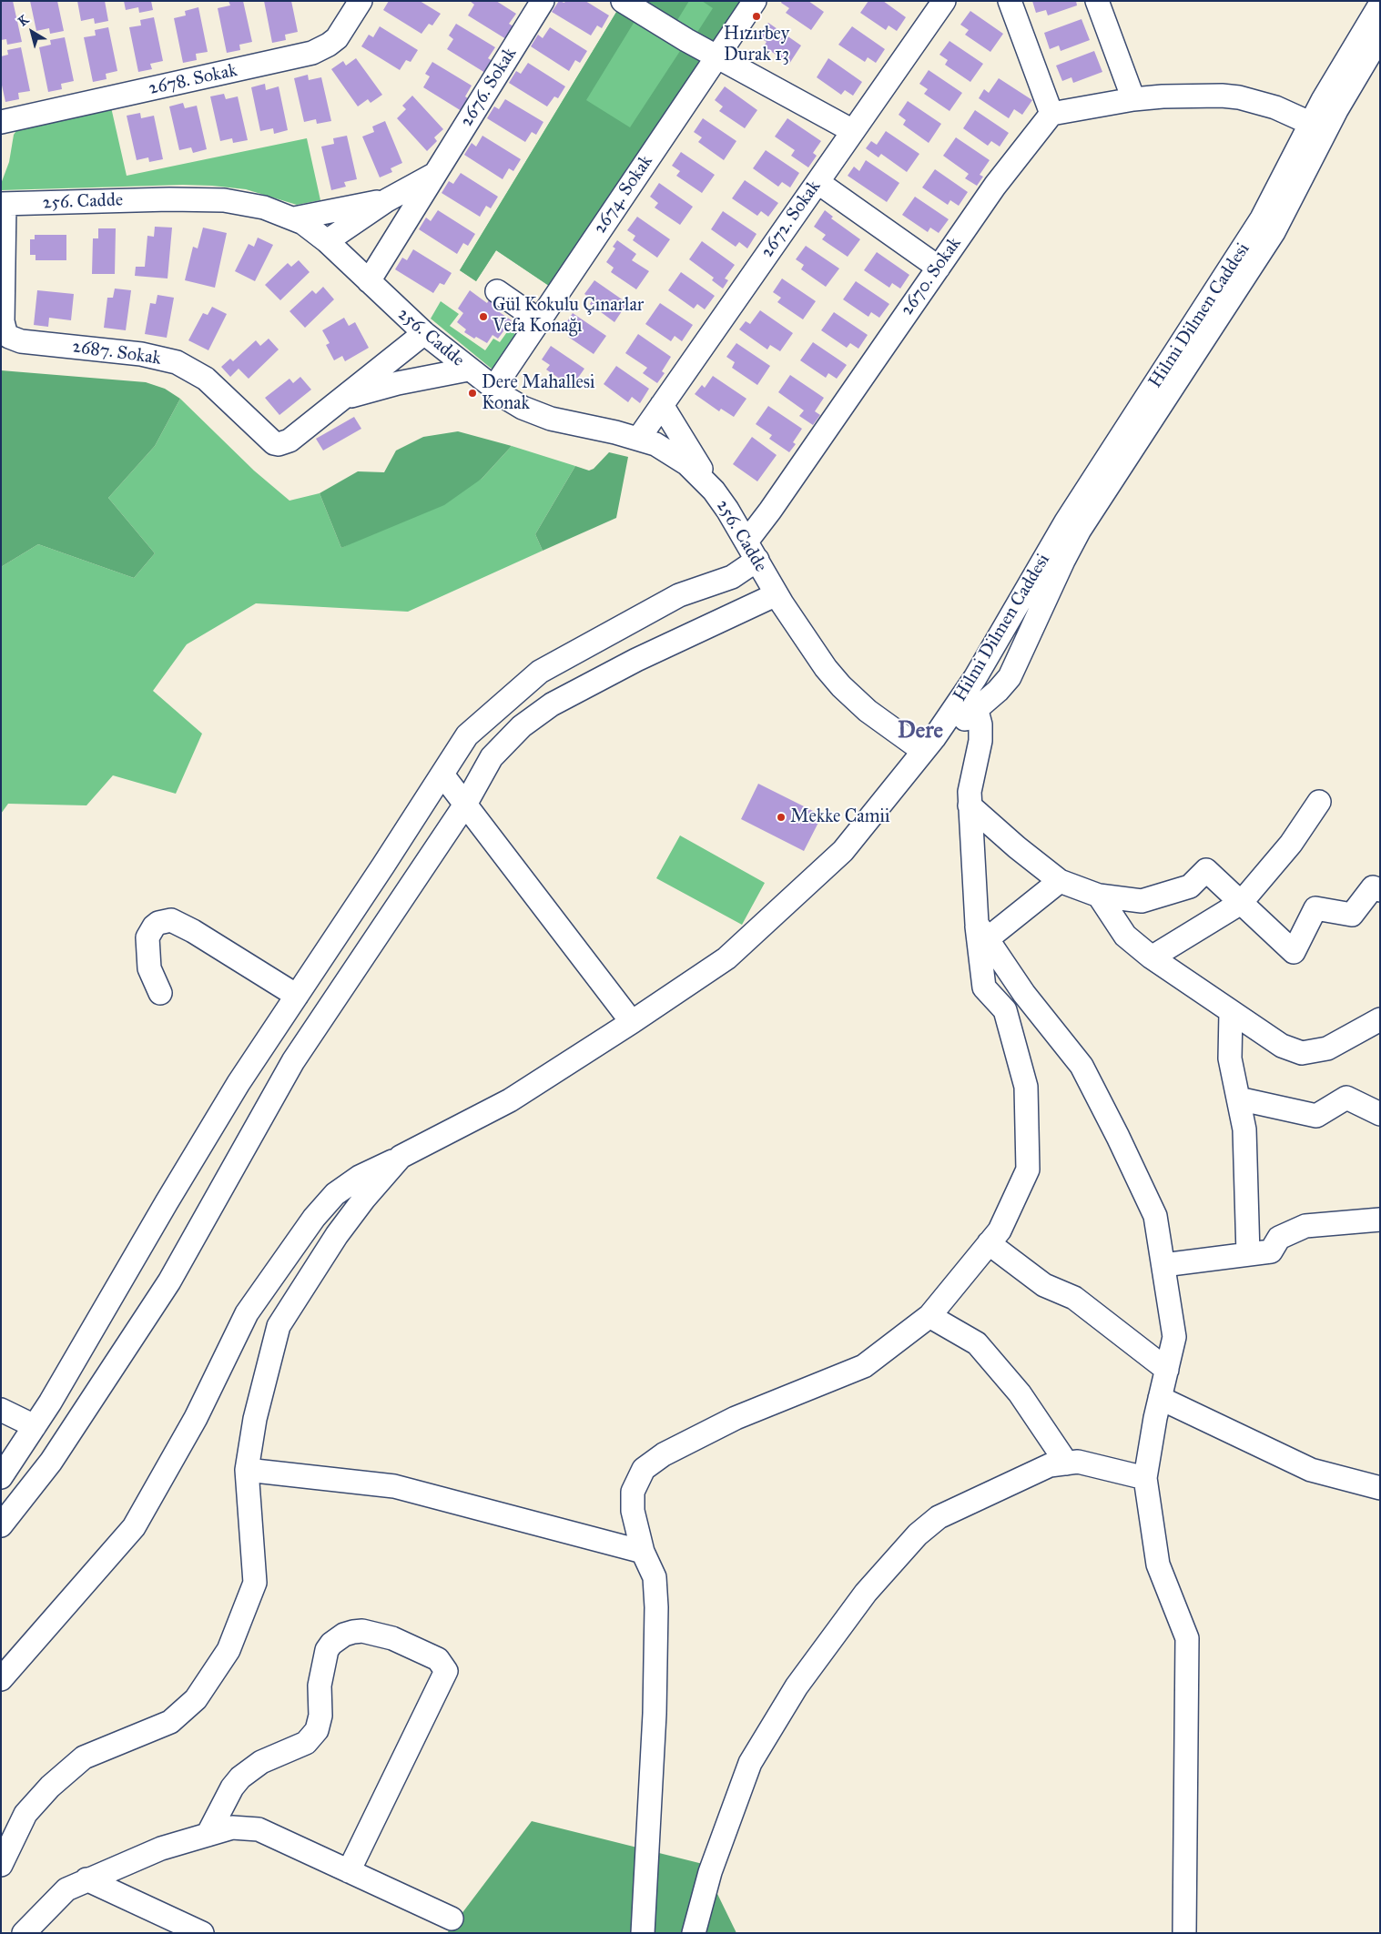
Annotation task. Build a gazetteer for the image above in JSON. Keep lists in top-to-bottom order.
{
  "streets": {
    "street": [
      "2678. Sokak",
      "2676. Sokak",
      "2674. Sokak",
      "256. Cadde",
      "2672. Sokak",
      "2670. Sokak",
      "Hilmi Dilmen Caddesi",
      "2687. Sokak"
    ]
  },
  "crossings": [
    ["2676. Sokak", "256. Cadde"],
    ["2674. Sokak", "256. Cadde"],
    ["256. Cadde", "2672. Sokak"],
    ["256. Cadde", "2670. Sokak"],
    ["256. Cadde", "Hilmi Dilmen Caddesi"],
    ["256. Cadde", "2687. Sokak"]
  ],
  "districts": ["Dere"],
  "places": [
    "Hızırbey Durak 13",
    "Gül Kokulu Çınarlar Vefa Konağı",
    "Dere Mahallesi Konak",
    "Mekke Camii"
  ],
  "north": "top left"
}
